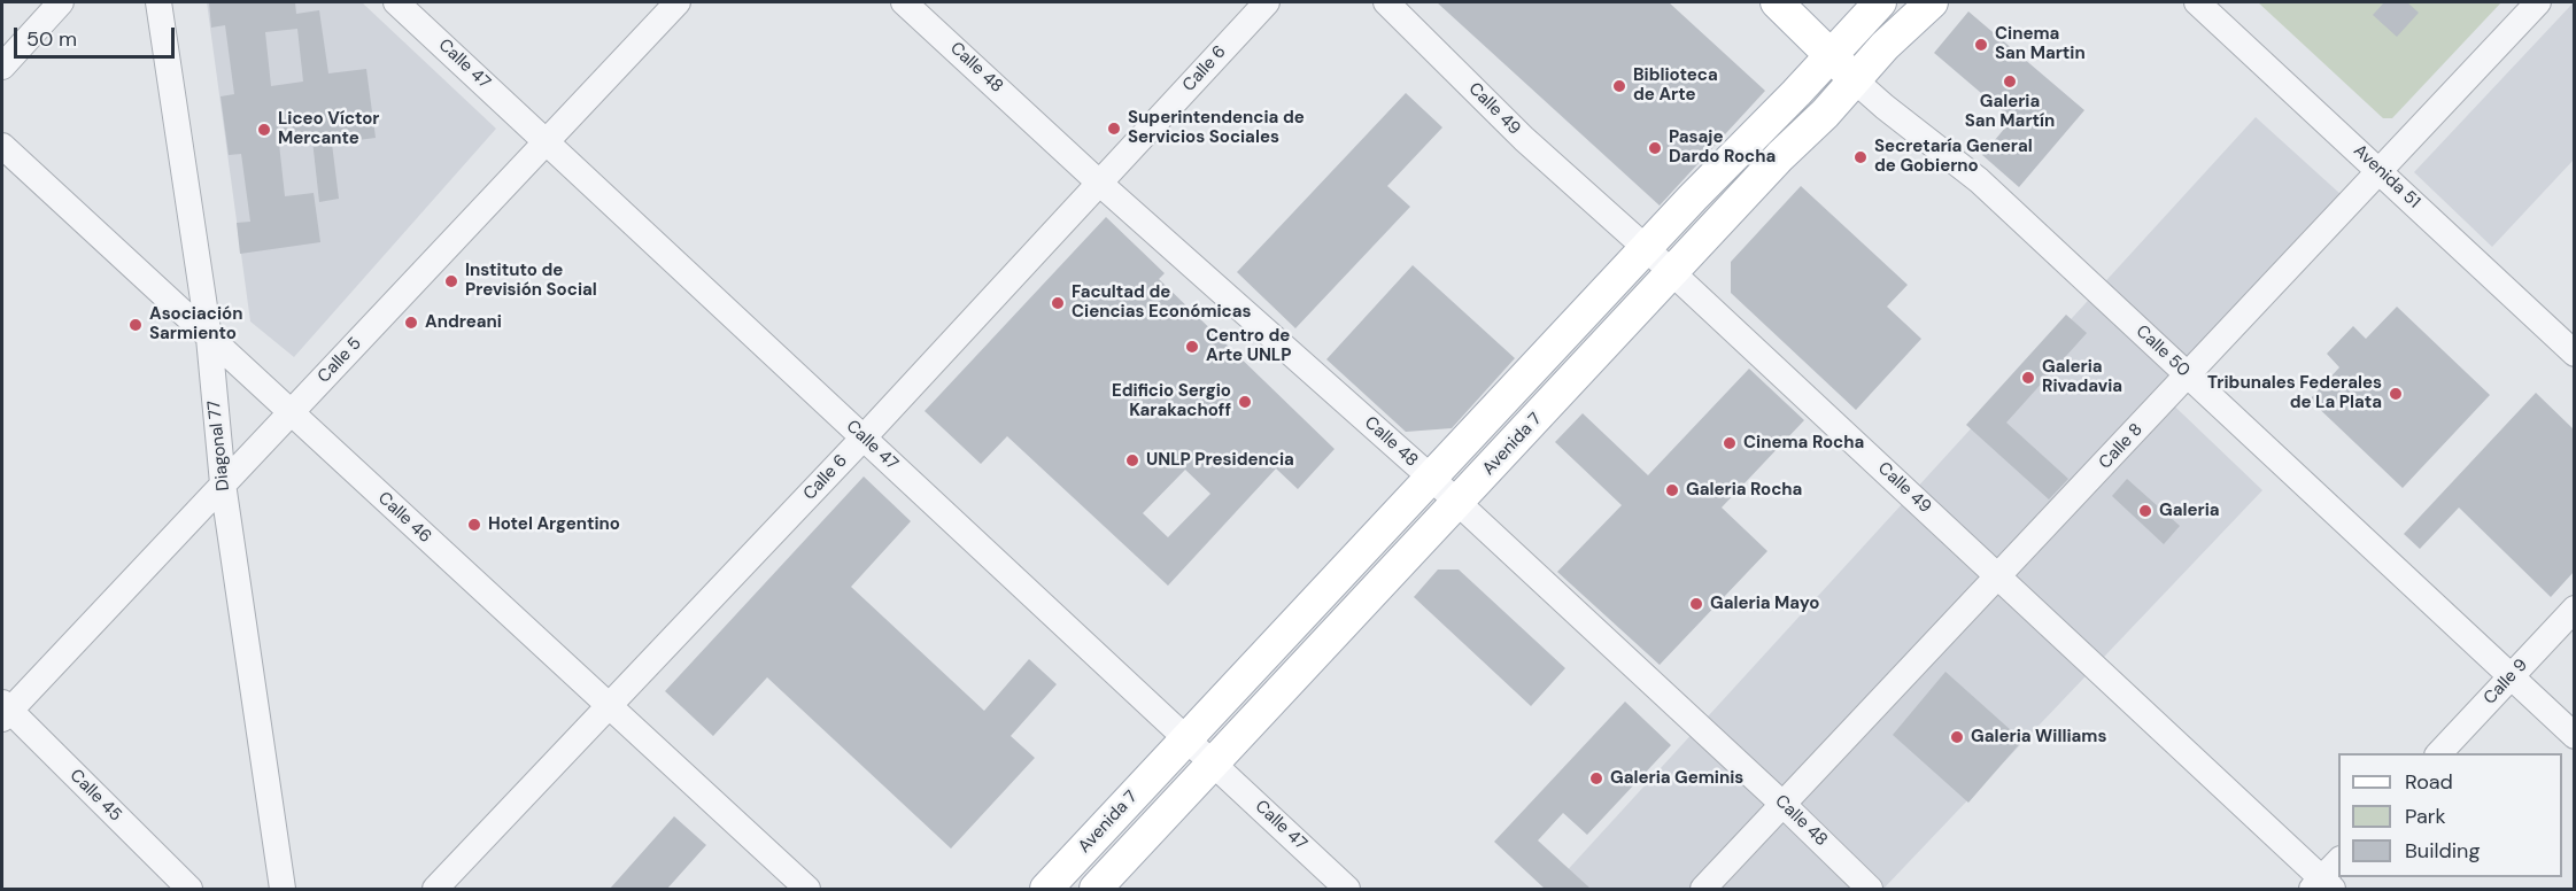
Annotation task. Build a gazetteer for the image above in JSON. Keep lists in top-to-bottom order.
{
  "streets": {
    "main road": ["Calle 50", "Avenida 7"],
    "street": [
      "Calle 47",
      "Calle 48",
      "Calle 6",
      "Calle 49",
      "Avenida 51",
      "Calle 5",
      "Diagonal 77",
      "Calle 8",
      "Calle 46",
      "Calle 9",
      "Calle 45"
    ]
  },
  "crossings": [
    ["Calle 47", "Calle 6"],
    ["Calle 47", "Calle 5"],
    ["Calle 47", "Avenida 7"],
    ["Calle 48", "Calle 6"],
    ["Calle 48", "Avenida 7"],
    ["Calle 48", "Calle 8"],
    ["Calle 6", "Calle 46"],
    ["Calle 49", "Avenida 7"],
    ["Calle 49", "Calle 8"],
    ["Avenida 51", "Calle 8"],
    ["Calle 50", "Avenida 7"],
    ["Calle 50", "Calle 8"],
    ["Calle 50", "Calle 9"],
    ["Calle 5", "Diagonal 77"],
    ["Calle 5", "Calle 46"],
    ["Calle 5", "Calle 45"],
    ["Diagonal 77", "Calle 46"]
  ],
  "places": [
    "Cinema San Martin",
    "Galeria San Martín",
    "Biblioteca de Arte",
    "Superintendencia de Servicios Sociales",
    "Liceo Víctor Mercante",
    "Pasaje Dardo Rocha",
    "Secretaría General de Gobierno",
    "Instituto de Previsión Social",
    "Facultad de Ciencias Económicas",
    "Andreani",
    "Asociación Sarmiento",
    "Centro de Arte UNLP",
    "Galeria Rivadavia",
    "Tribunales Federales de La Plata",
    "Edificio Sergio Karakachoff",
    "Cinema Rocha",
    "UNLP Presidencia",
    "Galeria Rocha",
    "Galeria",
    "Hotel Argentino",
    "Galeria Mayo",
    "Galeria Williams",
    "Galeria Geminis"
  ],
  "legend": ["Road", "Park", "Building"],
  "scale_bar": "50 m"
}
